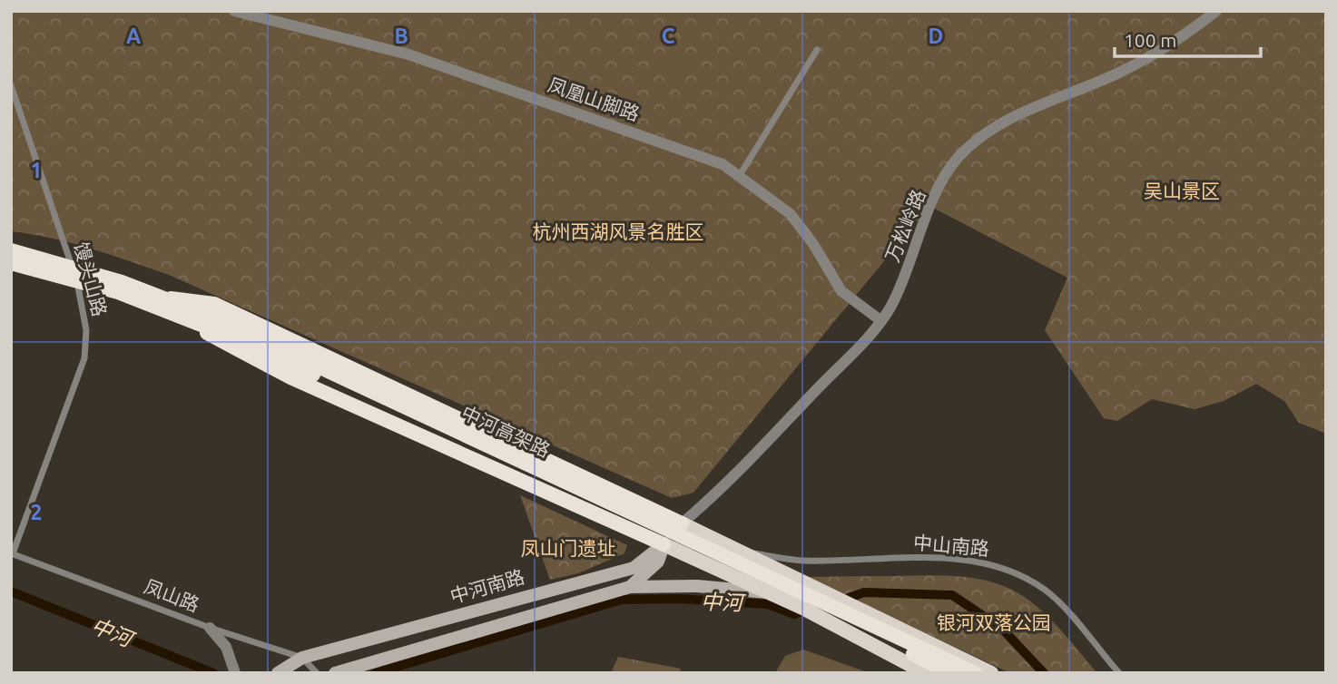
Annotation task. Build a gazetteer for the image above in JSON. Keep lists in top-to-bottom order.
{
  "streets": {
    "highway": ["中河高架路"],
    "main road": ["中河南路"],
    "street": [
      "凤凰山脚路",
      "万松岭路",
      "馒头山路",
      "中山南路",
      "凤山路"
    ]
  },
  "crossings": [
    ["凤凰山脚路", "万松岭路"],
    ["馒头山路", "凤山路"],
    ["中河南路", "凤山路"]
  ],
  "water": ["中河"],
  "parks": [
    "吴山景区",
    "杭州西湖风景名胜区",
    "凤山门遗址",
    "银河双落公园"
  ],
  "scale_bar": "100 m",
  "grid": {
    "columns": [
      "A",
      "B",
      "C",
      "D"
    ],
    "rows": ["1", "2"]
  }
}
